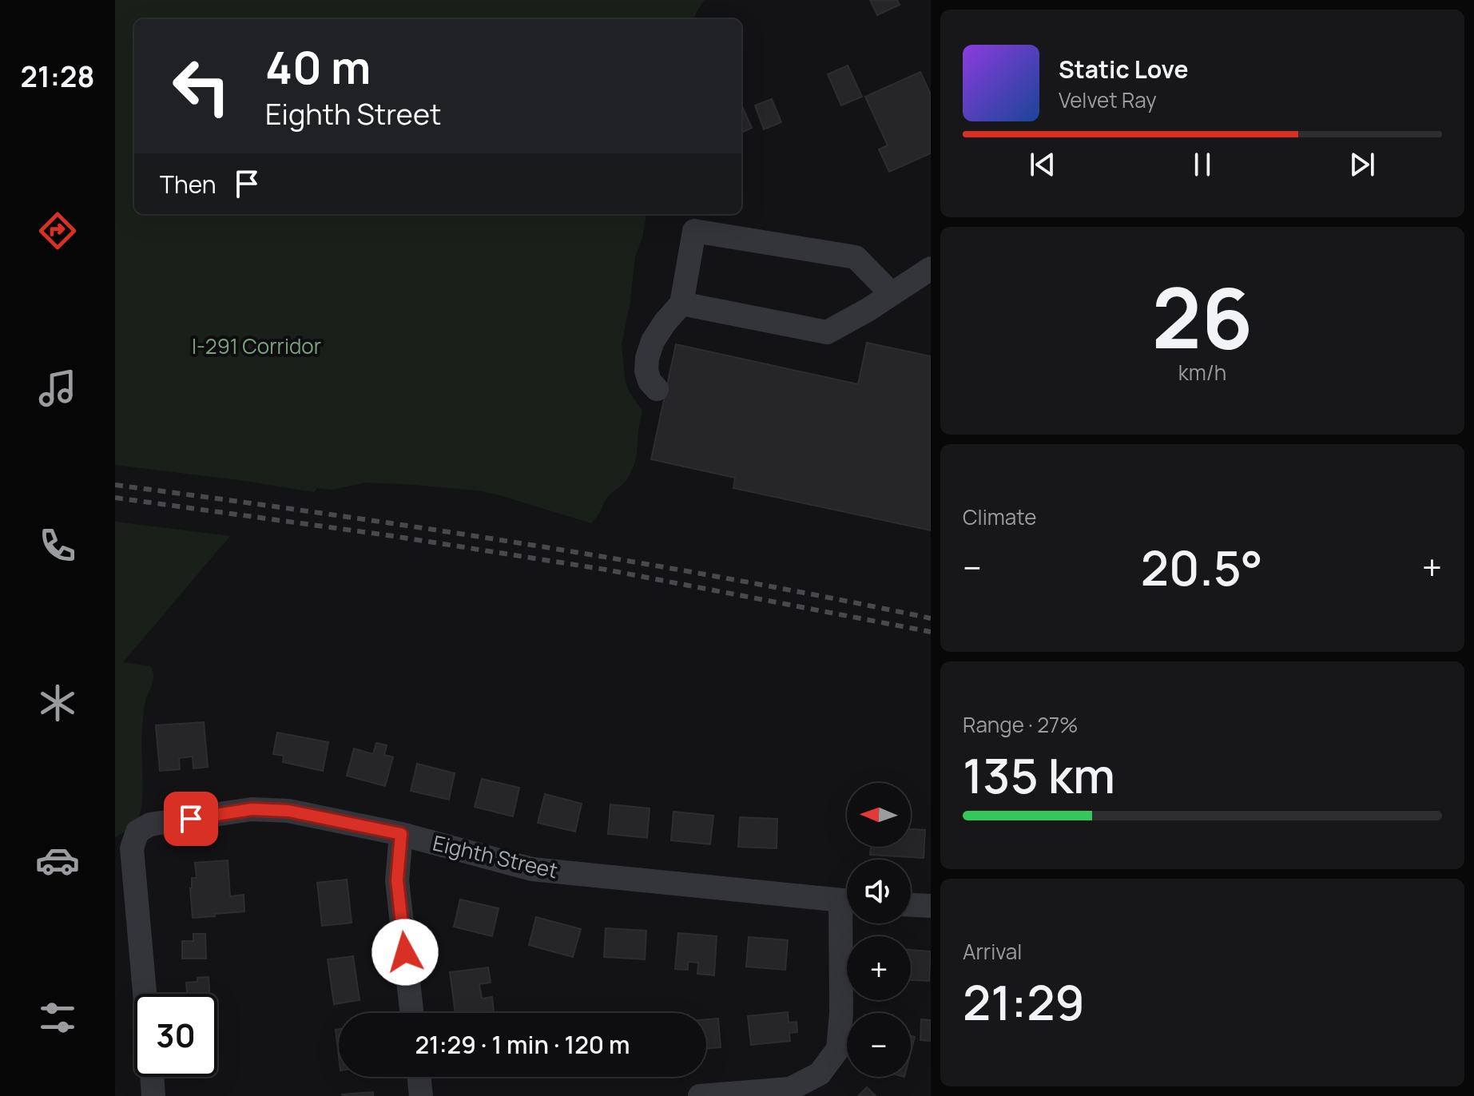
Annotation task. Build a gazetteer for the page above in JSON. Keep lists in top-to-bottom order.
{
  "streets": {
    "street": ["Eighth Street"]
  },
  "parks": ["I-291 Corridor"],
  "north": "left",
  "page": {
    "tabs": "21:28",
    "turn": ["40 m", "Eighth Street"],
    "song": ["Static Love", "Velvet Ray"],
    "then": "Then",
    "tile": [
      ["26", "km/h"],
      "Climate",
      ["Range · 27%", "135 km"],
      ["Arrival", "21:29"]
    ],
    "heat": ["−", "20.5°", "+"],
    "map_buttons": ["+", "−"],
    "limit": "30",
    "trip": "21:29 · 1 min · 120 m"
  }
}
